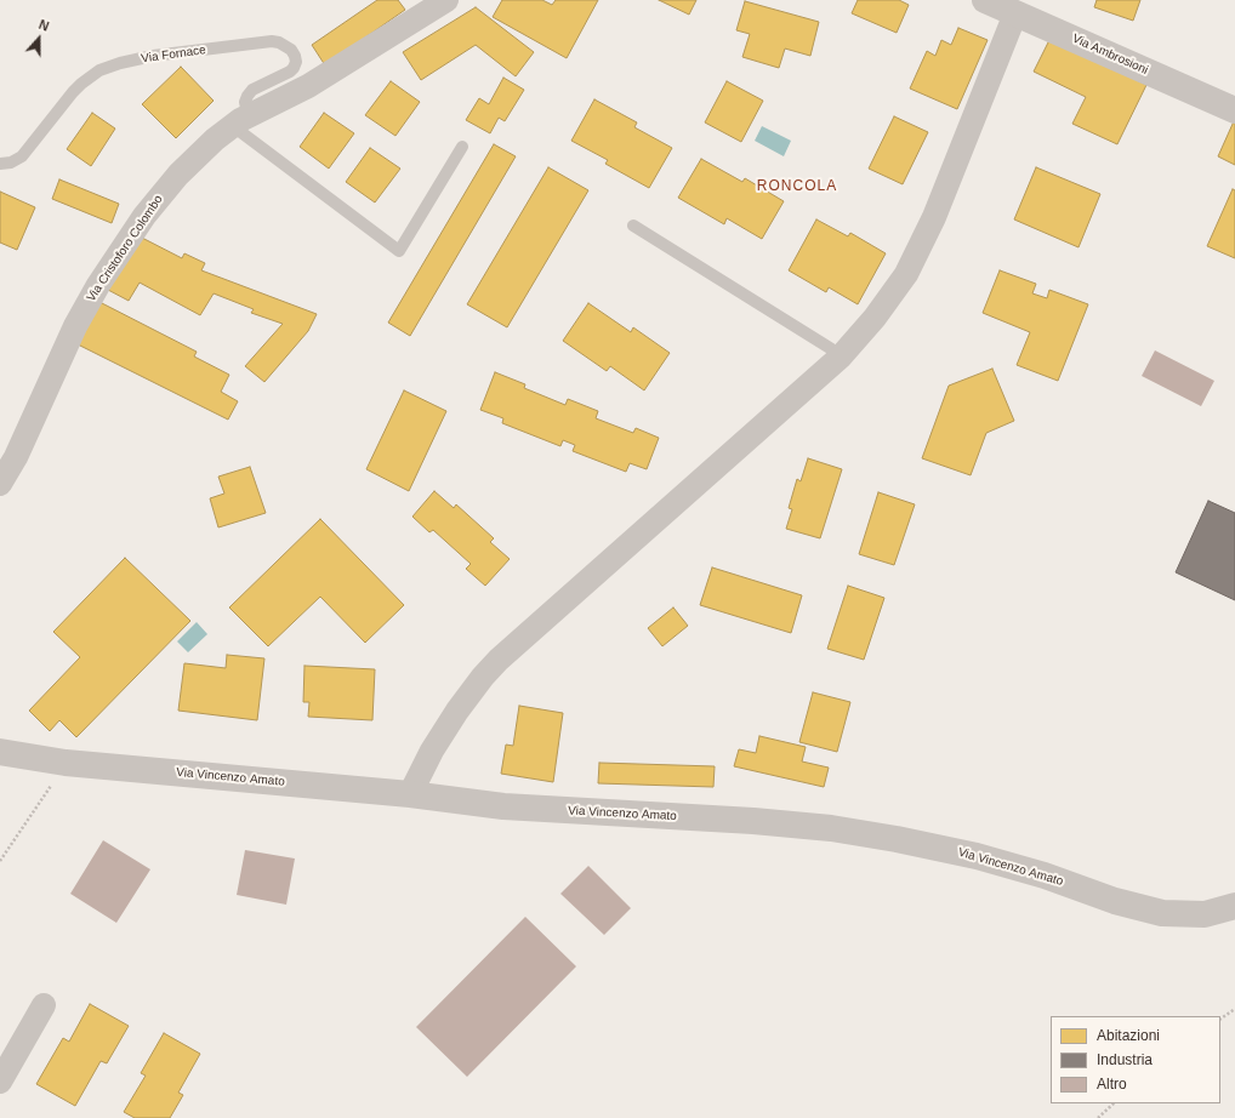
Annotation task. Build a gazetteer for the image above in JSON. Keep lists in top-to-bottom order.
{
  "streets": {
    "street": ["Via Ambrosioni", "Via Cristoforo Colombo", "Via Vincenzo Amato"],
    "lane": ["Via Fornace"]
  },
  "crossings": [
    ["Via Fornace", "Via Cristoforo Colombo"]
  ],
  "districts": ["RONCOLA"],
  "legend": ["Abitazioni", "Industria", "Altro"],
  "north": "top"
}
